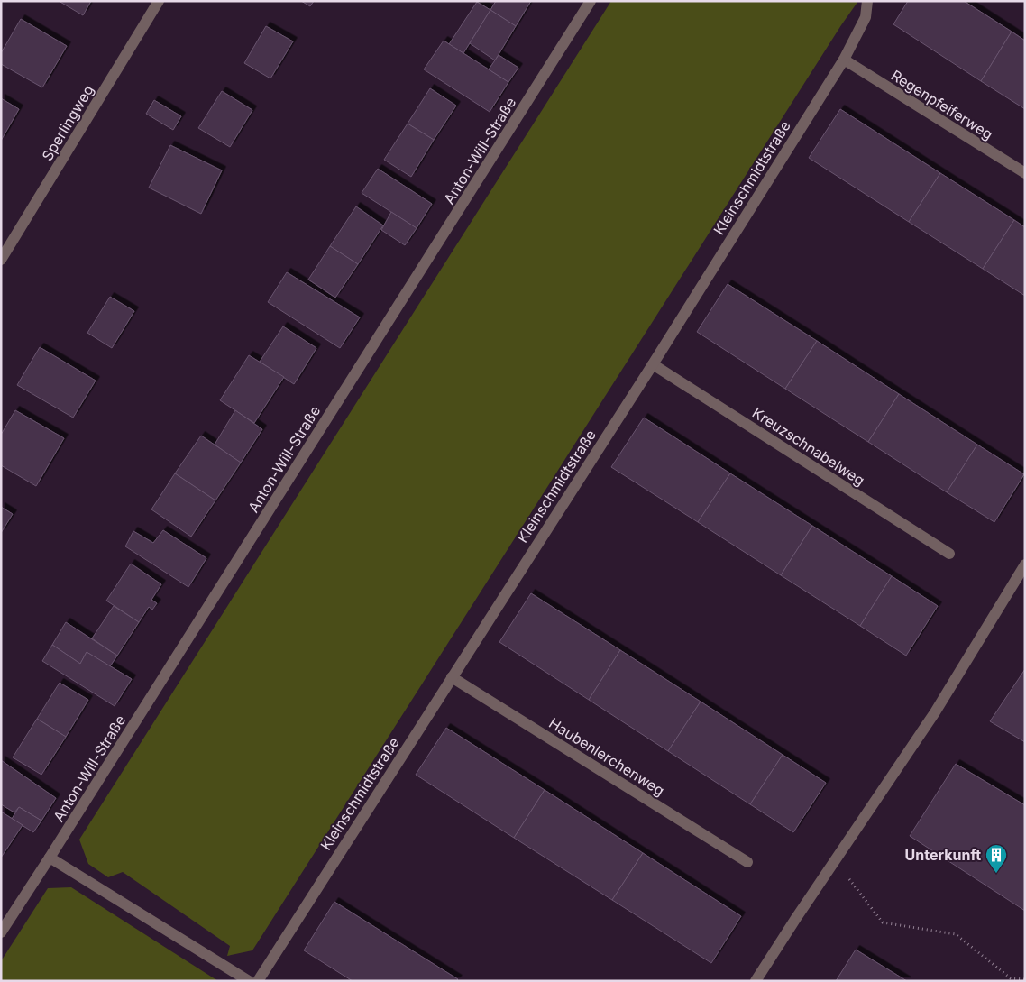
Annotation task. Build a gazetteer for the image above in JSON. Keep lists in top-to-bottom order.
{
  "streets": {
    "street": [
      "Regenpfeiferweg",
      "Sperlingweg",
      "Anton-Will-Straße",
      "Kleinschmidtstraße",
      "Kreuzschnabelweg",
      "Haubenlerchenweg"
    ]
  },
  "crossings": [
    ["Regenpfeiferweg", "Kleinschmidtstraße"],
    ["Kleinschmidtstraße", "Kreuzschnabelweg"],
    ["Kleinschmidtstraße", "Haubenlerchenweg"]
  ],
  "places": {
    "building": ["Unterkunft"]
  }
}
